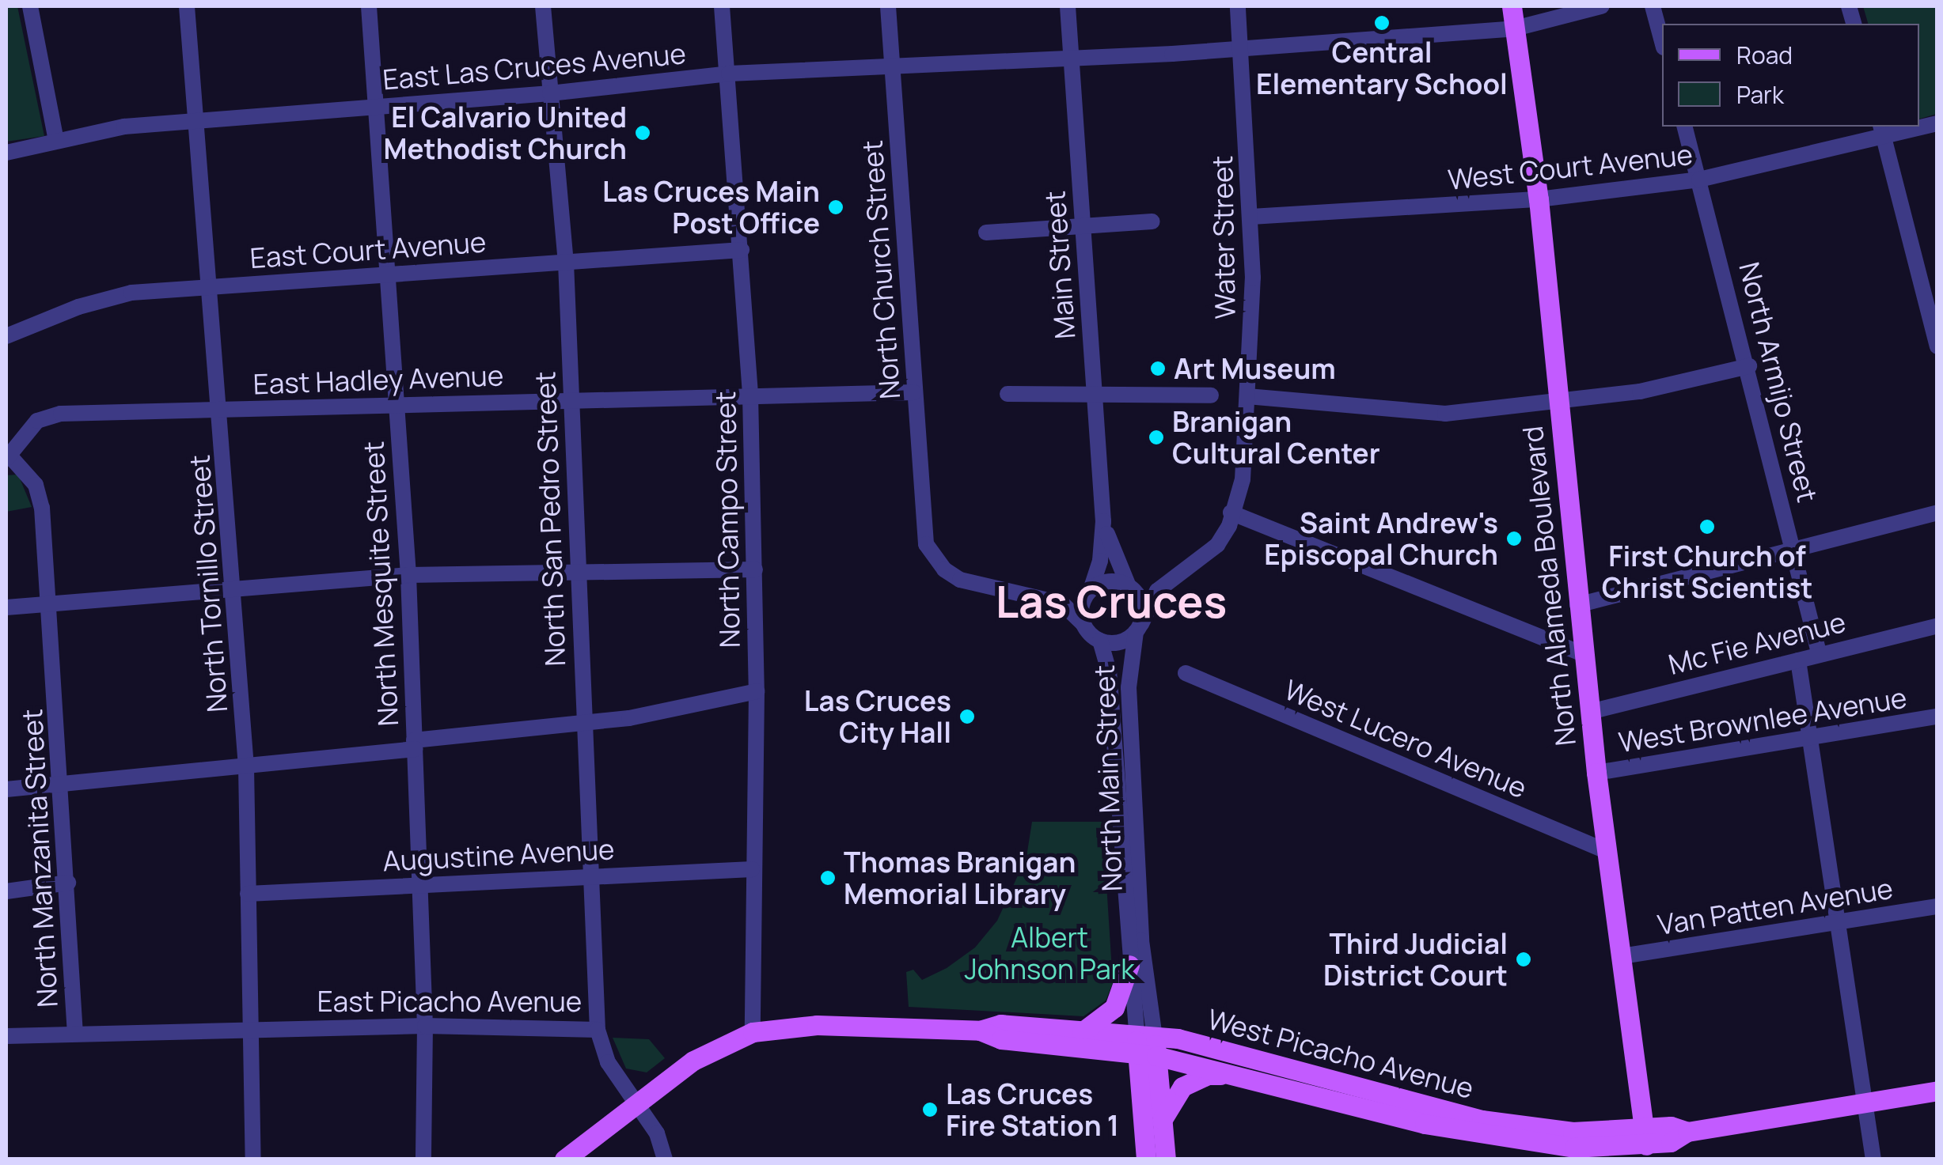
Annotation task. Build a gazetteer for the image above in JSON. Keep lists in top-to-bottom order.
{
  "streets": {
    "main road": ["North Alameda Boulevard", "North Main Street", "West Picacho Avenue"],
    "street": [
      "East Las Cruces Avenue",
      "West Court Avenue",
      "Water Street",
      "East Court Avenue",
      "Main Street",
      "North Church Street",
      "East Hadley Avenue",
      "North Armijo Street",
      "North San Pedro Street",
      "North Campo Street",
      "North Tornillo Street",
      "North Mesquite Street",
      "Mc Fie Avenue",
      "West Brownlee Avenue",
      "West Lucero Avenue",
      "Augustine Avenue",
      "North Manzanita Street",
      "Van Patten Avenue",
      "East Picacho Avenue"
    ]
  },
  "crossings": [
    ["East Las Cruces Avenue", "Water Street"],
    ["East Las Cruces Avenue", "Main Street"],
    ["East Las Cruces Avenue", "North Church Street"],
    ["East Las Cruces Avenue", "North San Pedro Street"],
    ["East Las Cruces Avenue", "North Campo Street"],
    ["East Las Cruces Avenue", "North Tornillo Street"],
    ["East Las Cruces Avenue", "North Mesquite Street"],
    ["East Las Cruces Avenue", "North Alameda Boulevard"],
    ["West Court Avenue", "Water Street"],
    ["West Court Avenue", "North Armijo Street"],
    ["West Court Avenue", "North Alameda Boulevard"],
    ["Water Street", "Main Street"],
    ["Water Street", "North Church Street"],
    ["Water Street", "North Main Street"],
    ["East Court Avenue", "North San Pedro Street"],
    ["East Court Avenue", "North Campo Street"],
    ["East Court Avenue", "North Tornillo Street"],
    ["East Court Avenue", "North Mesquite Street"],
    ["Main Street", "North Church Street"],
    ["Main Street", "North Main Street"],
    ["North Church Street", "East Hadley Avenue"],
    ["North Church Street", "North Main Street"],
    ["East Hadley Avenue", "North San Pedro Street"],
    ["East Hadley Avenue", "North Campo Street"],
    ["East Hadley Avenue", "North Tornillo Street"],
    ["East Hadley Avenue", "North Mesquite Street"],
    ["East Hadley Avenue", "North Manzanita Street"],
    ["North Armijo Street", "Mc Fie Avenue"],
    ["North San Pedro Street", "Augustine Avenue"],
    ["North San Pedro Street", "East Picacho Avenue"],
    ["North Campo Street", "Augustine Avenue"],
    ["North Tornillo Street", "Augustine Avenue"],
    ["North Tornillo Street", "East Picacho Avenue"],
    ["North Mesquite Street", "Augustine Avenue"],
    ["North Mesquite Street", "East Picacho Avenue"],
    ["North Alameda Boulevard", "Mc Fie Avenue"],
    ["North Alameda Boulevard", "West Brownlee Avenue"],
    ["North Alameda Boulevard", "West Lucero Avenue"],
    ["North Alameda Boulevard", "Van Patten Avenue"],
    ["North Alameda Boulevard", "West Picacho Avenue"],
    ["North Main Street", "West Picacho Avenue"],
    ["North Manzanita Street", "East Picacho Avenue"]
  ],
  "districts": ["Las Cruces"],
  "parks": ["Albert Johnson Park"],
  "places": [
    "Central Elementary School",
    "El Calvario United Methodist Church",
    "Las Cruces Main Post Office",
    "Art Museum",
    "Branigan Cultural Center",
    "First Church of Christ Scientist",
    "Saint Andrew's Episcopal Church",
    "Las Cruces City Hall",
    "Thomas Branigan Memorial Library",
    "Third Judicial District Court",
    "Las Cruces Fire Station 1"
  ],
  "legend": ["Road", "Park"]
}
